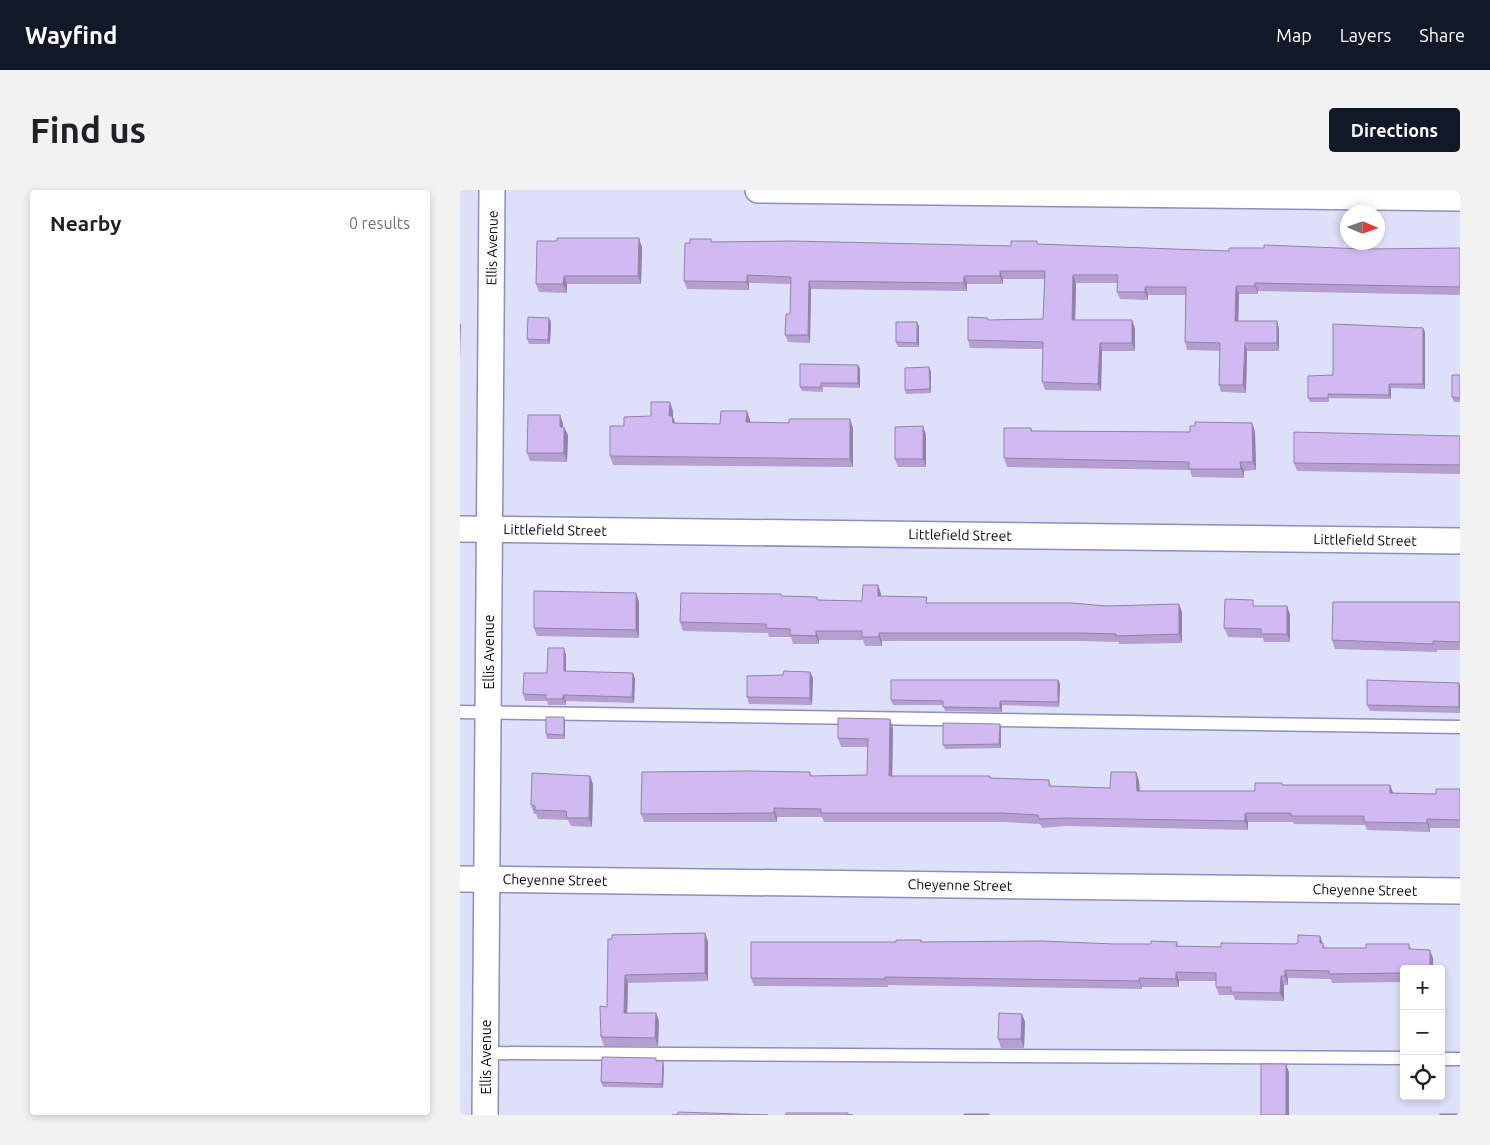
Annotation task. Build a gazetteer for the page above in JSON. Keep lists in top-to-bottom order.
{
  "streets": {
    "street": ["Ellis Avenue", "Littlefield Street", "Cheyenne Street"]
  },
  "crossings": [
    ["Ellis Avenue", "Littlefield Street"],
    ["Ellis Avenue", "Cheyenne Street"]
  ],
  "north": "right",
  "page": {
    "header": "Wayfind",
    "nav": ["Map", "Layers", "Share"],
    "buttons": "Directions",
    "title": "Find us",
    "heading": ["Nearby", "0 results"],
    "map_buttons": ["+", "−"]
  }
}
